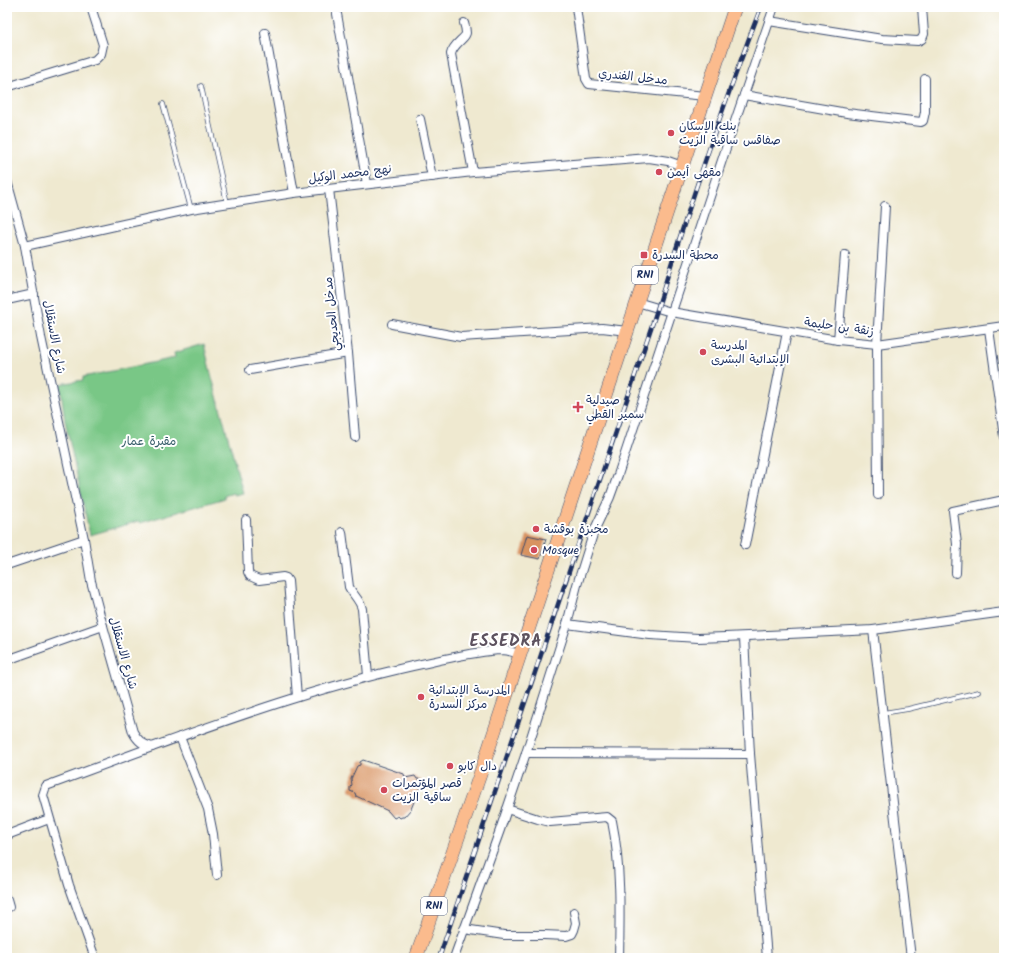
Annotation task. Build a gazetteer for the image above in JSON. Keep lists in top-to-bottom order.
{
  "streets": {
    "main road": ["RN1"],
    "street": [
      "مدخل الفندري",
      "نهج محمد الوكيل",
      "مدخل الحديجي",
      "زنقة بن حليمة",
      "شارع الاستقلال"
    ]
  },
  "crossings": [
    ["مدخل الفندري", "RN1"],
    ["نهج محمد الوكيل", "RN1"],
    ["نهج محمد الوكيل", "مدخل الحديجي"],
    ["نهج محمد الوكيل", "شارع الاستقلال"],
    ["RN1", "زنقة بن حليمة"]
  ],
  "districts": ["ESSEDRA"],
  "parks": ["مقبرة عمار"],
  "places": {
    "other": [
      "بنك الإسكان صفاقس ساقية الزيت",
      "مقهى أيمن",
      "المدرسة الإبتدائية البشرى",
      "مخبزة بوقشة",
      "Mosque",
      "المدرسة الإبتدائية مركز السدرة",
      "دال كابو",
      "قصر المؤتمرات ساقية الزيت"
    ],
    "transit": ["محطة السدرة"],
    "health": ["صيدلية سمير القطي"]
  }
}
